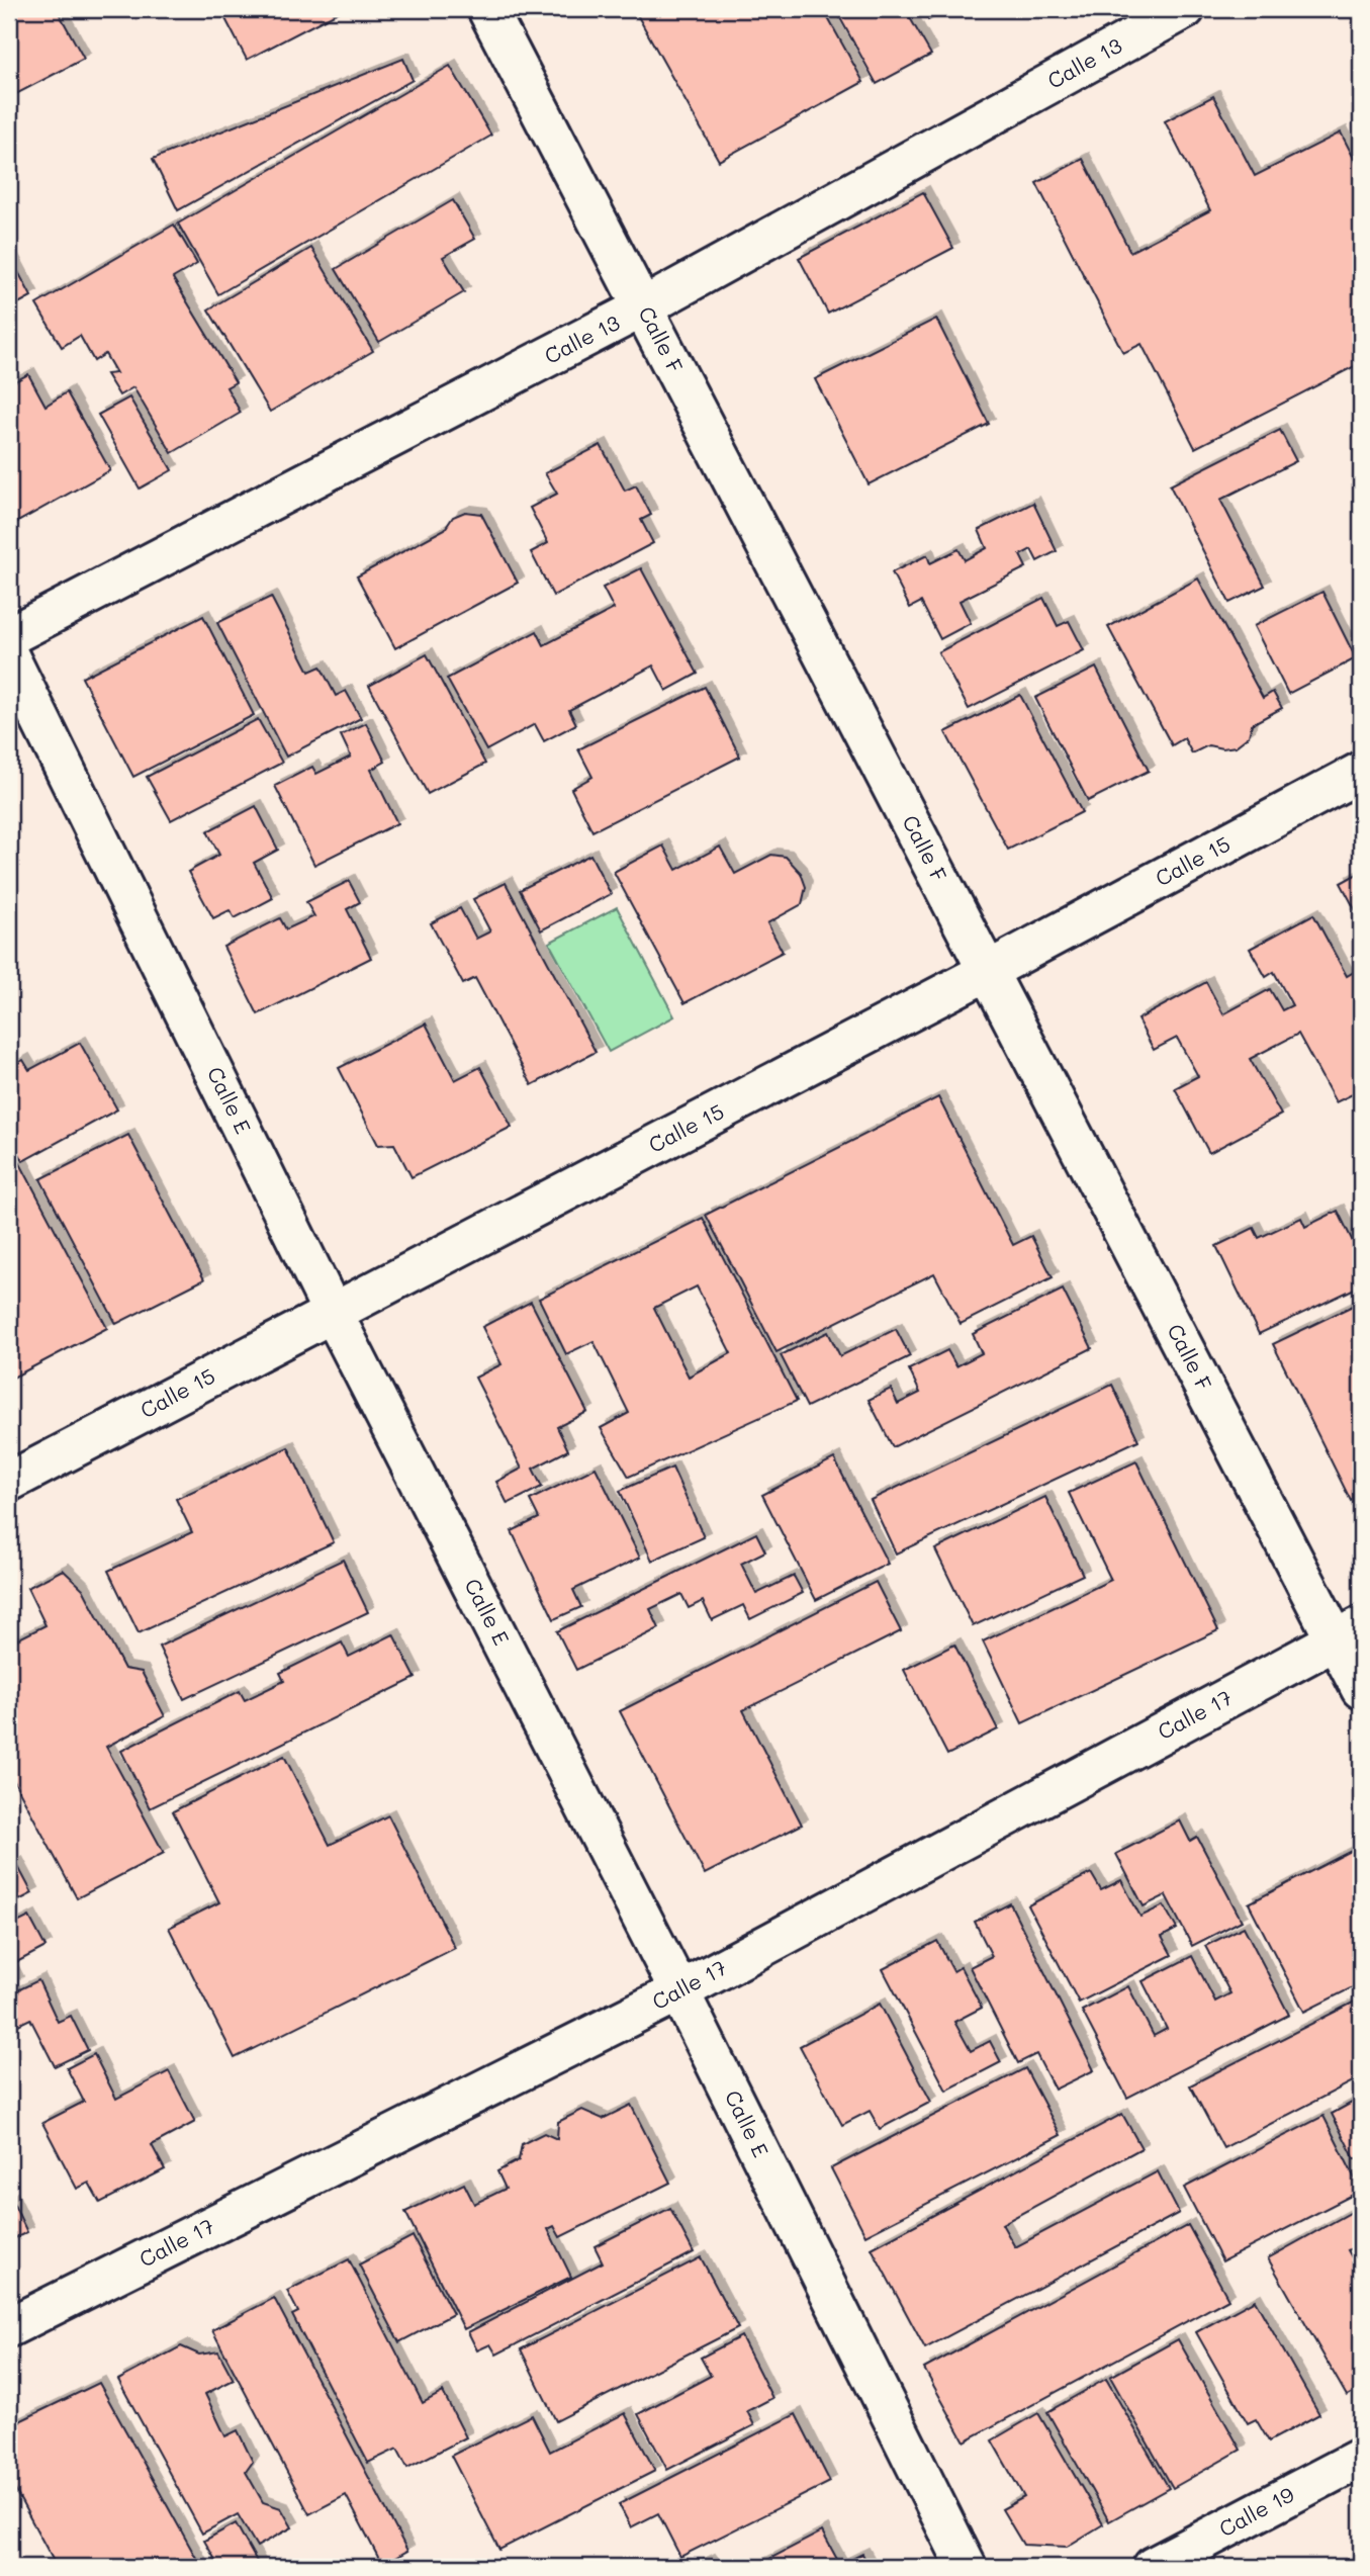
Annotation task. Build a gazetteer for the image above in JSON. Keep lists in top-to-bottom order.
{
  "streets": {
    "street": [
      "Calle 13",
      "Calle F",
      "Calle 15",
      "Calle E",
      "Calle 17",
      "Calle 19"
    ]
  },
  "crossings": [
    ["Calle 13", "Calle F"],
    ["Calle F", "Calle 15"],
    ["Calle F", "Calle 17"],
    ["Calle 15", "Calle E"],
    ["Calle E", "Calle 17"]
  ]
}
